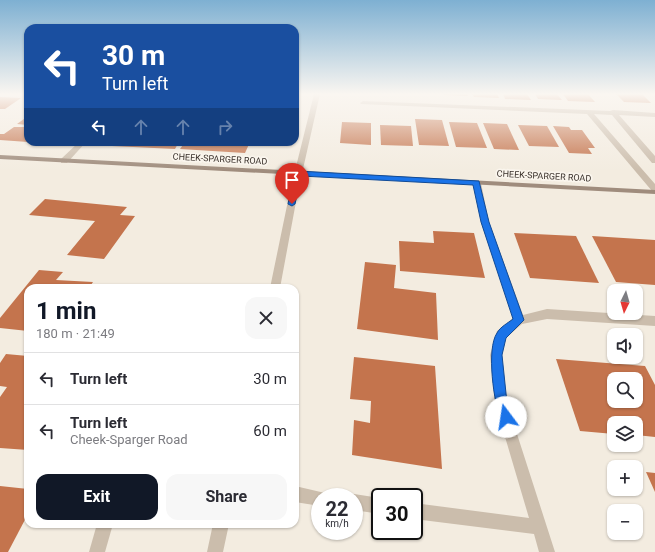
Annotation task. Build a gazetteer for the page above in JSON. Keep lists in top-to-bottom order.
{
  "streets": {
    "main road": ["CHEEK-SPARGER ROAD"]
  },
  "north": "bottom",
  "page": {
    "turn": ["30 m", "Turn left"],
    "map_buttons": ["+", "−"],
    "heading": ["1 min", "180 m · 21:49"],
    "list": [
      {
        "name": "Turn left",
        "value": "30 m"
      },
      {
        "name": "Turn left",
        "note": "Cheek-Sparger Road",
        "value": "60 m"
      }
    ],
    "buttons": ["Exit", "Share"],
    "speed": "22 km/h",
    "limit": "30"
  }
}
